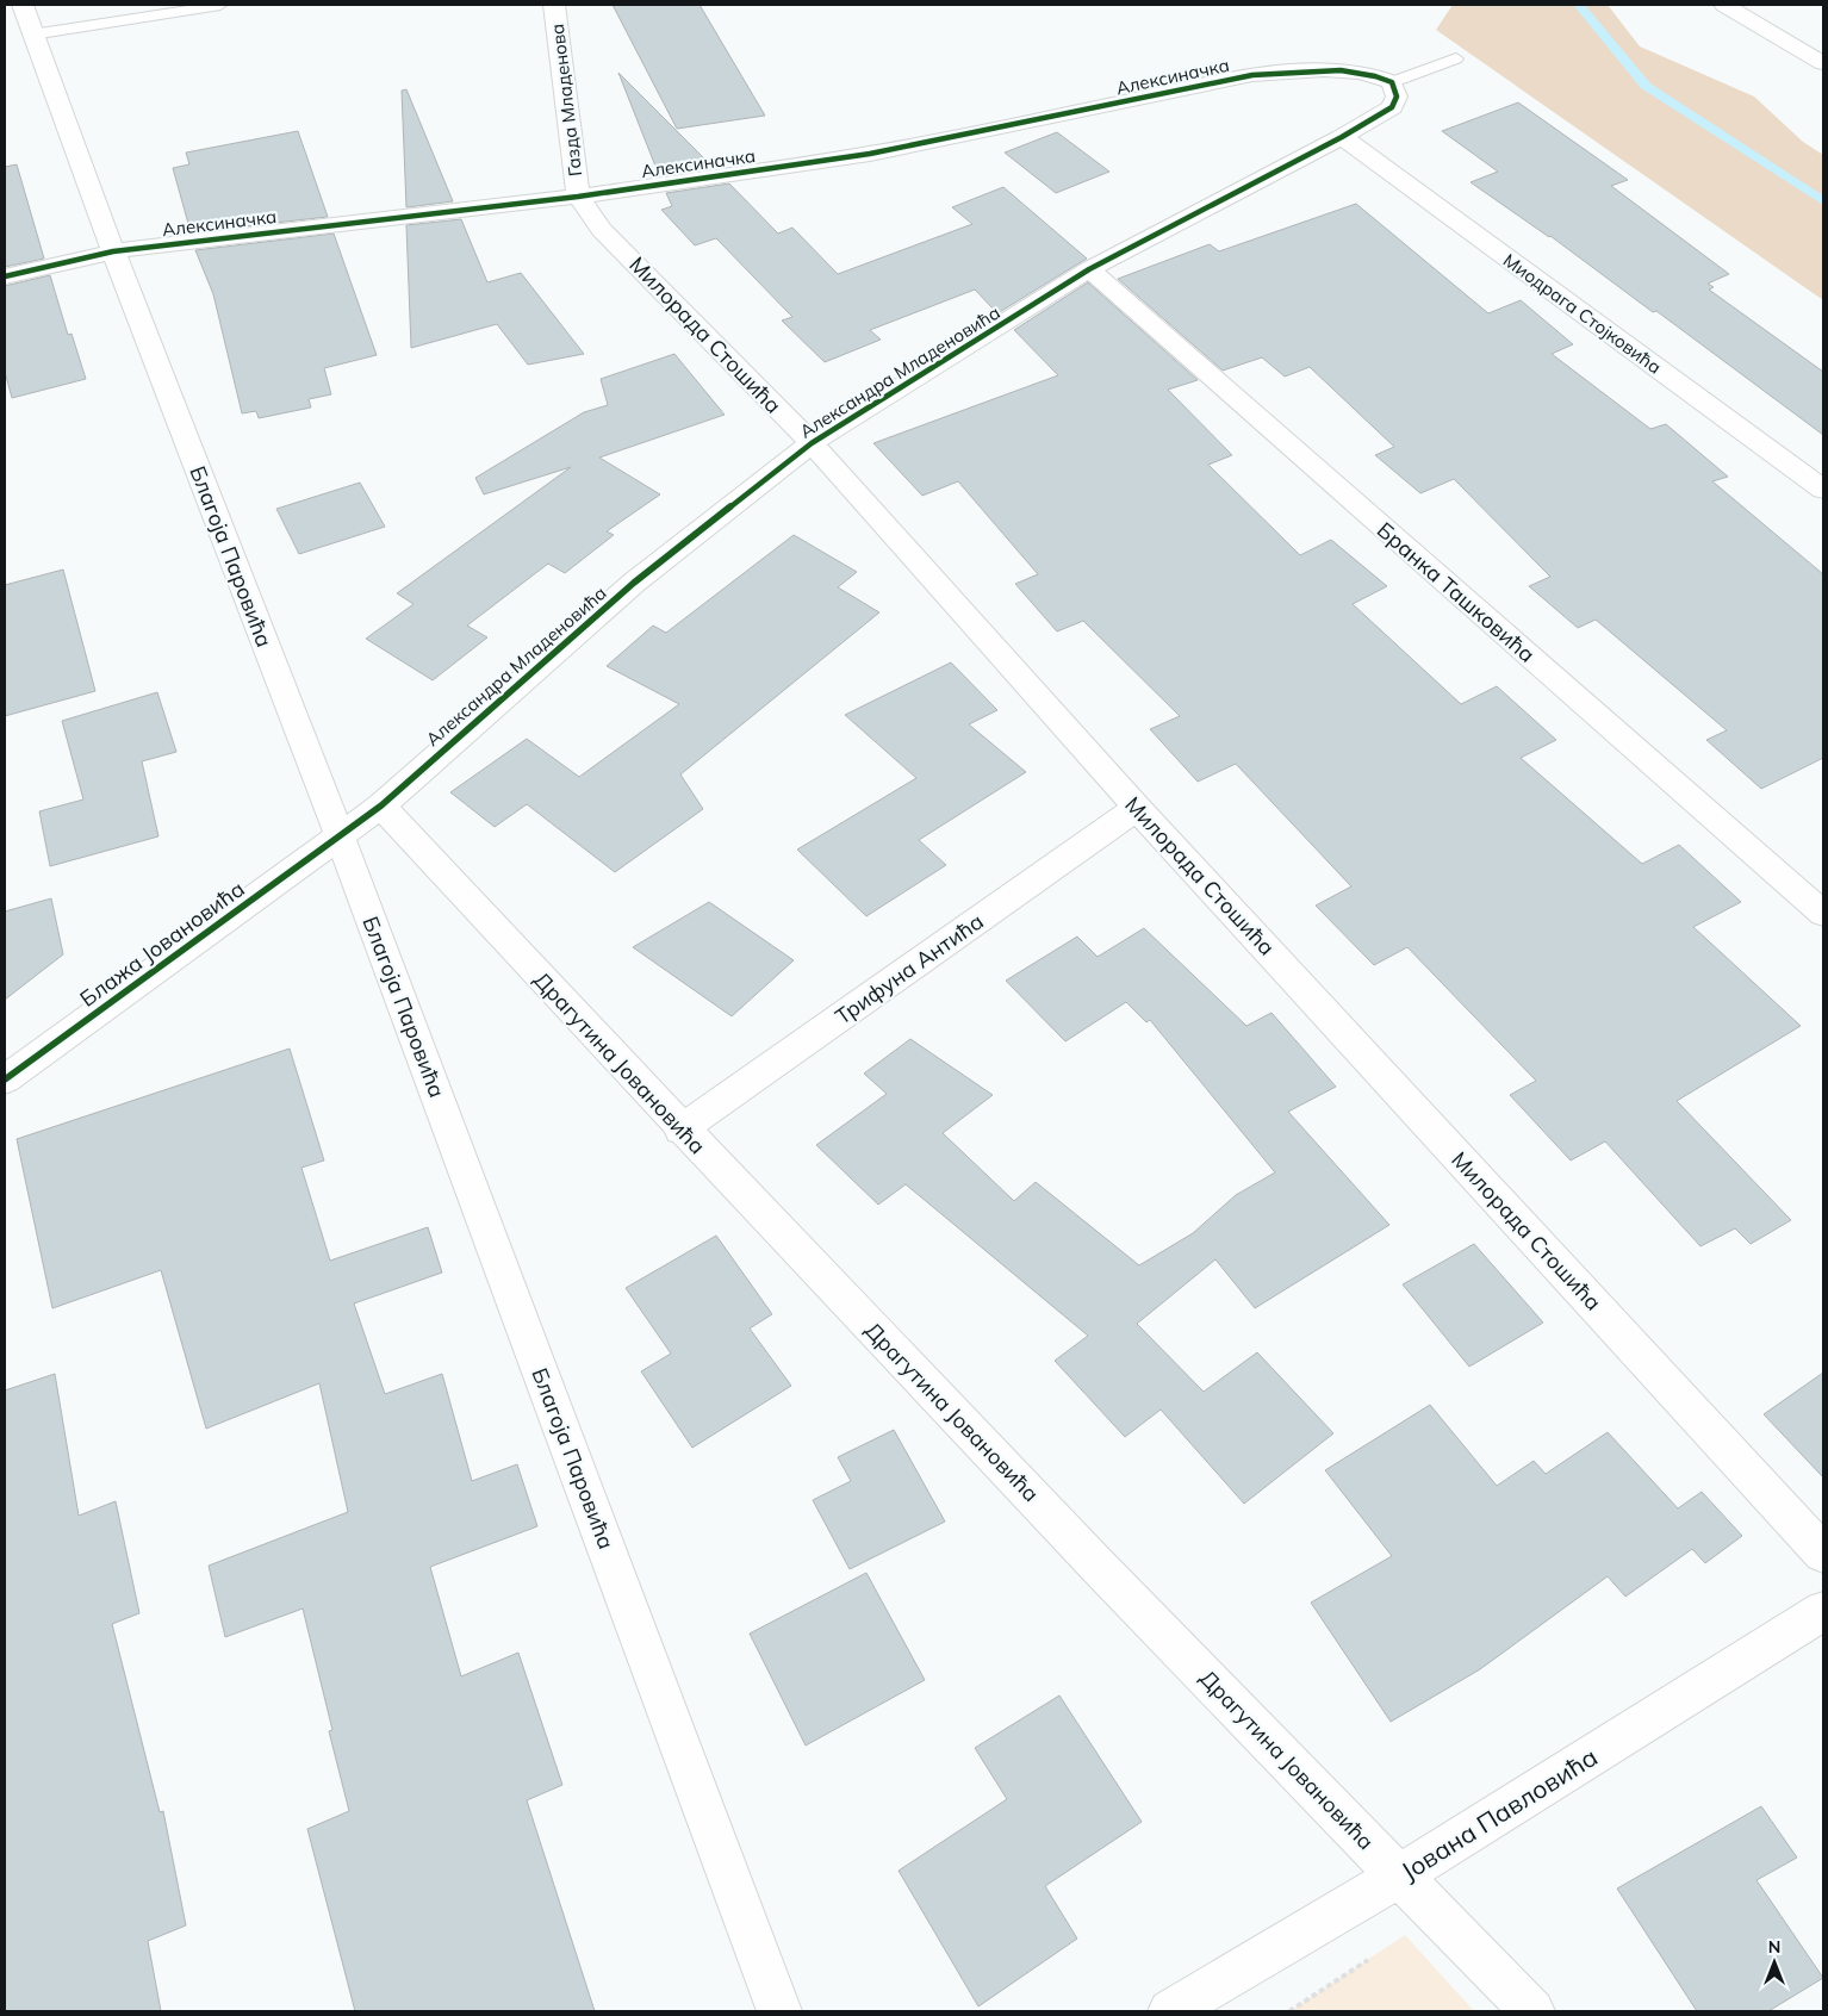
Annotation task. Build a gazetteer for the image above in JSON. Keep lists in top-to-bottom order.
{
  "streets": {
    "street": [
      "Алексиначка",
      "Газда Младенова",
      "Миодрага Стојковића",
      "Милорада Стошића",
      "Александра Младеновића",
      "Благоја Паровића",
      "Бранка Ташковића",
      "Блажа Јовановића",
      "Трифуна Антића",
      "Драгутина Јовановића",
      "Јована Павловића"
    ]
  },
  "crossings": [
    ["Алексиначка", "Газда Младенова"],
    ["Алексиначка", "Милорада Стошића"],
    ["Алексиначка", "Александра Младеновића"],
    ["Алексиначка", "Благоја Паровића"],
    ["Газда Младенова", "Милорада Стошића"],
    ["Миодрага Стојковића", "Александра Младеновића"],
    ["Милорада Стошића", "Александра Младеновића"],
    ["Милорада Стошића", "Трифуна Антића"],
    ["Александра Младеновића", "Благоја Паровића"],
    ["Александра Младеновића", "Бранка Ташковића"],
    ["Александра Младеновића", "Блажа Јовановића"],
    ["Александра Младеновића", "Драгутина Јовановића"],
    ["Благоја Паровића", "Блажа Јовановића"],
    ["Трифуна Антића", "Драгутина Јовановића"],
    ["Драгутина Јовановића", "Јована Павловића"]
  ],
  "north": "top"
}
